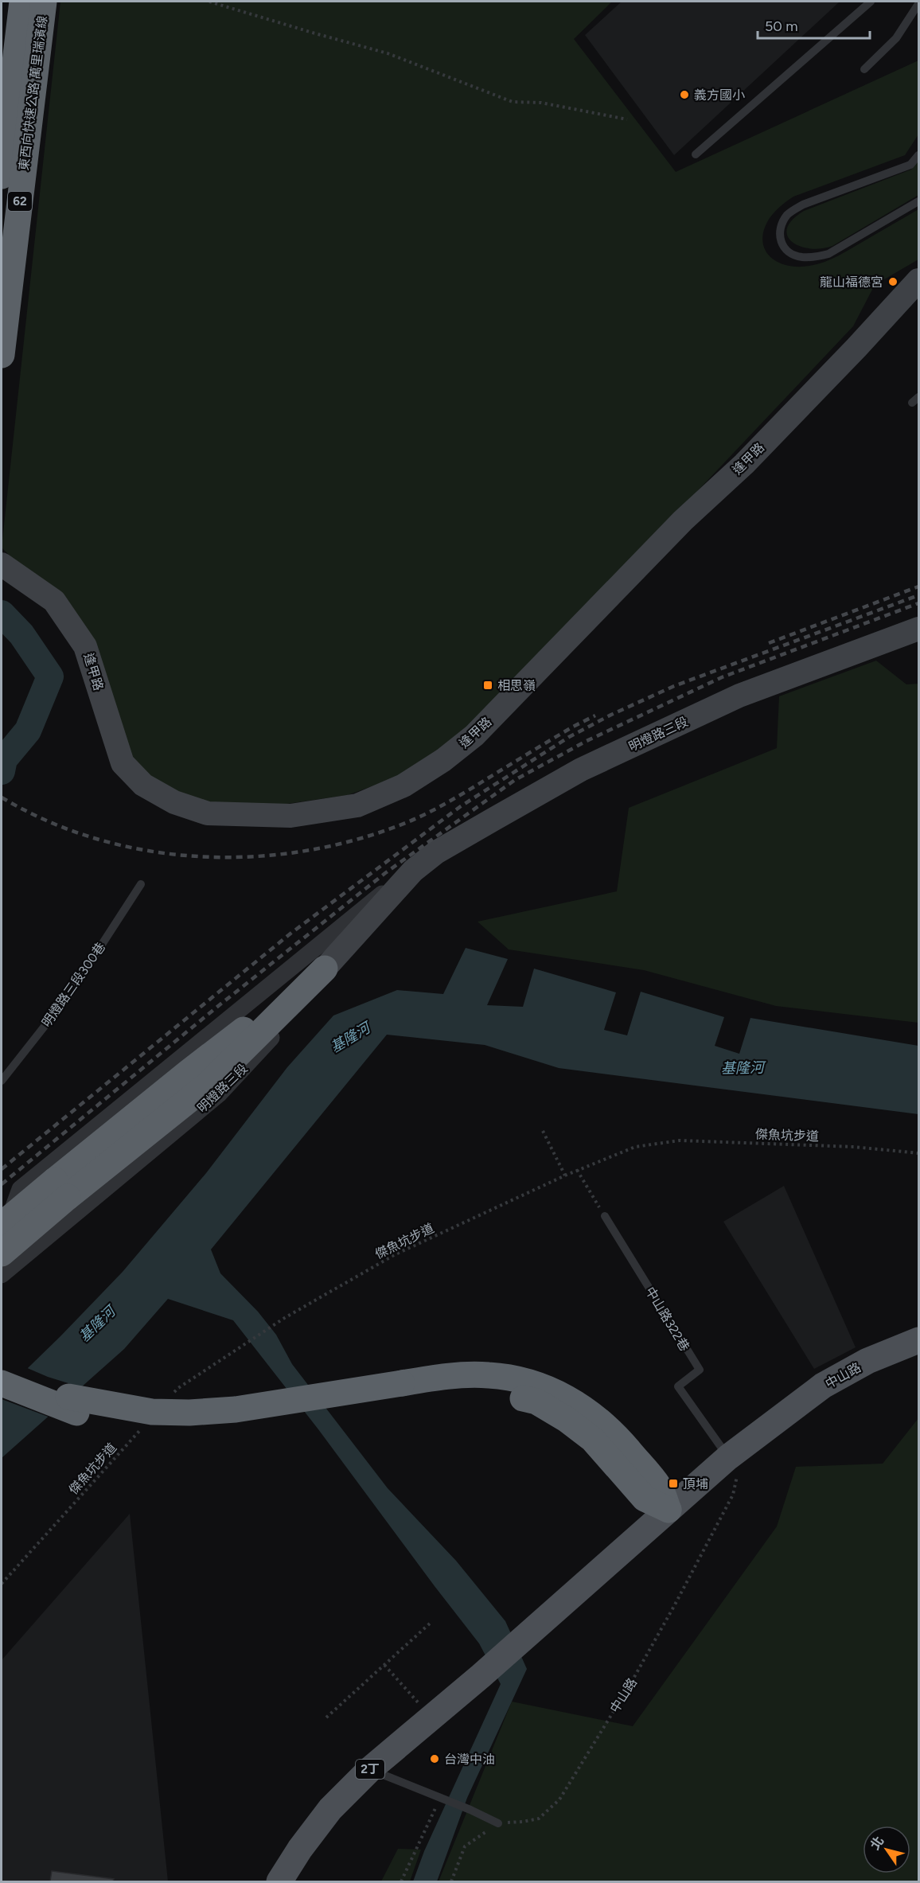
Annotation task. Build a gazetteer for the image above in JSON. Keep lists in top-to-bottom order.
{
  "streets": {
    "highway": ["東西向快速公路 萬里瑞濱線", "62"],
    "main road": [
      "逢甲路",
      "明燈路三段",
      "中山路",
      "2丁"
    ],
    "lane": ["明燈路三段300巷", "中山路322巷"],
    "path": ["傑魚坑步道"]
  },
  "crossings": [
    ["中山路322巷", "中山路"],
    ["中山路", "2丁"]
  ],
  "water": ["基隆河"],
  "places": {
    "other": ["義方國小", "龍山福德宮", "台灣中油"],
    "transit": ["相思嶺", "頂埔"]
  },
  "scale_bar": "50 m",
  "north": "top left"
}
